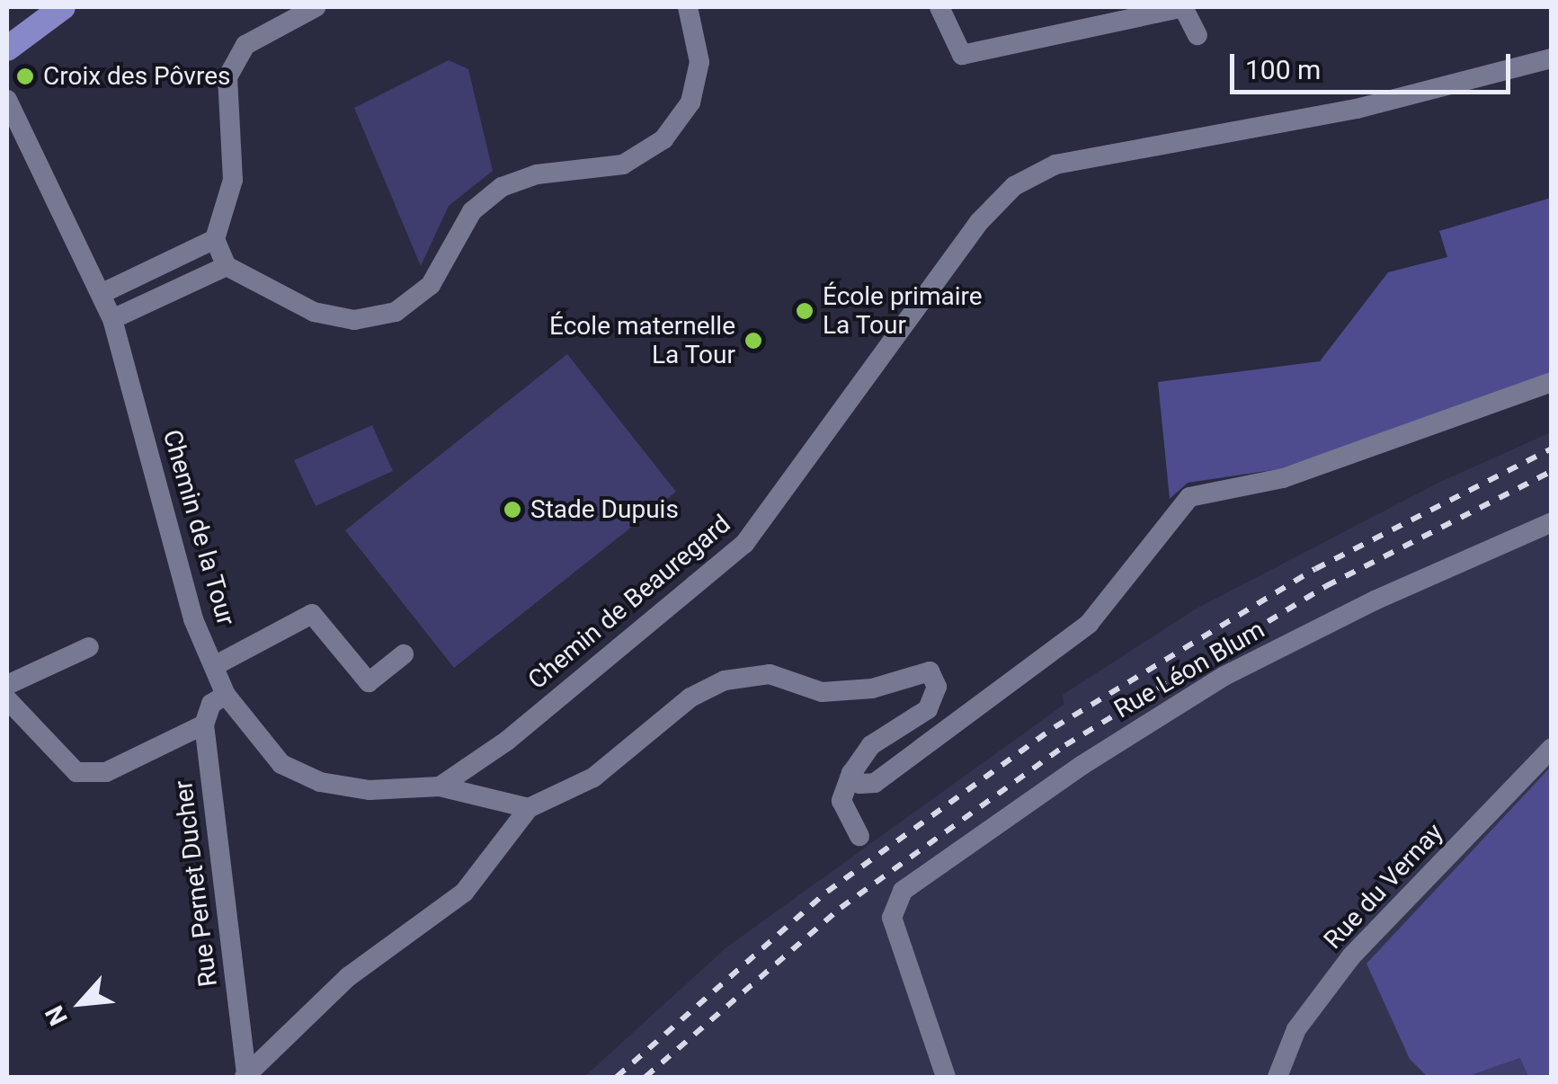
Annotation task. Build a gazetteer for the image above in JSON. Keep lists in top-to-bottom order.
{
  "streets": {
    "street": [
      "Chemin de la Tour",
      "Chemin de Beauregard",
      "Rue Léon Blum",
      "Rue Pernet Ducher",
      "Rue du Vernay"
    ]
  },
  "crossings": [
    ["Chemin de la Tour", "Chemin de Beauregard"]
  ],
  "places": [
    "Croix des Pôvres",
    "École primaire La Tour",
    "École maternelle La Tour",
    "Stade Dupuis"
  ],
  "scale_bar": "100 m",
  "north": "bottom left"
}
